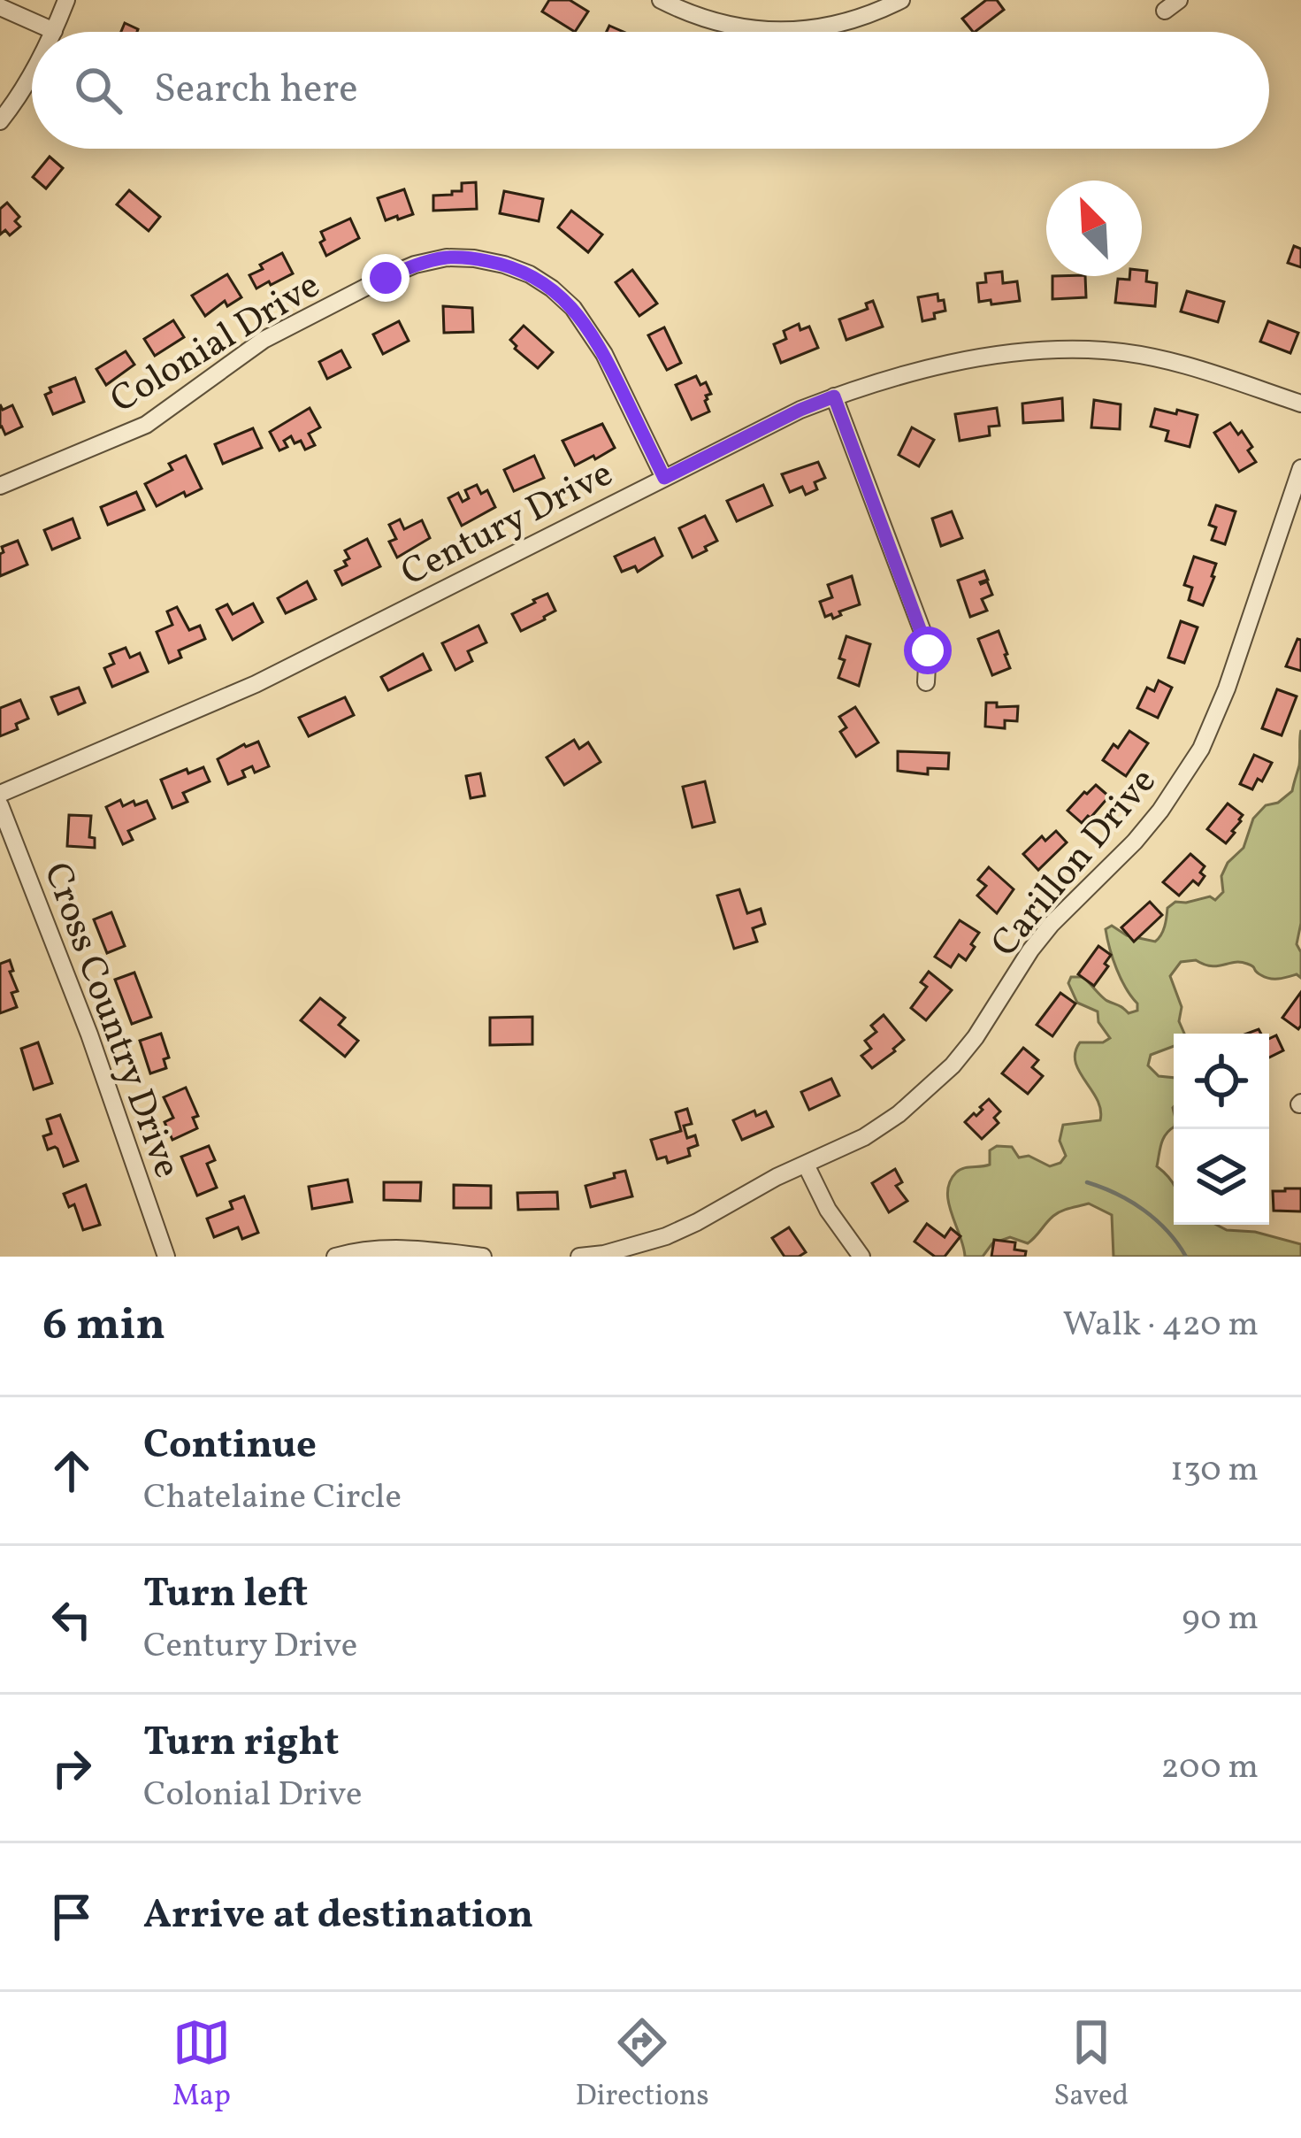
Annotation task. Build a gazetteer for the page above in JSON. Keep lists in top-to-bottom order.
{
  "streets": {
    "street": [
      "Colonial Drive",
      "Century Drive",
      "Carillon Drive",
      "Cross Country Drive"
    ]
  },
  "crossings": [
    ["Colonial Drive", "Century Drive"]
  ],
  "north": "top left",
  "page": {
    "search": "Search here",
    "heading": ["6 min", "Walk · 420 m"],
    "list": [
      ["Continue", "Chatelaine Circle", "130 m"],
      ["Turn left", "Century Drive", "90 m"],
      ["Turn right", "Colonial Drive", "200 m"],
      "Arrive at destination"
    ],
    "nav": ["Map", "Directions", "Saved"]
  }
}
